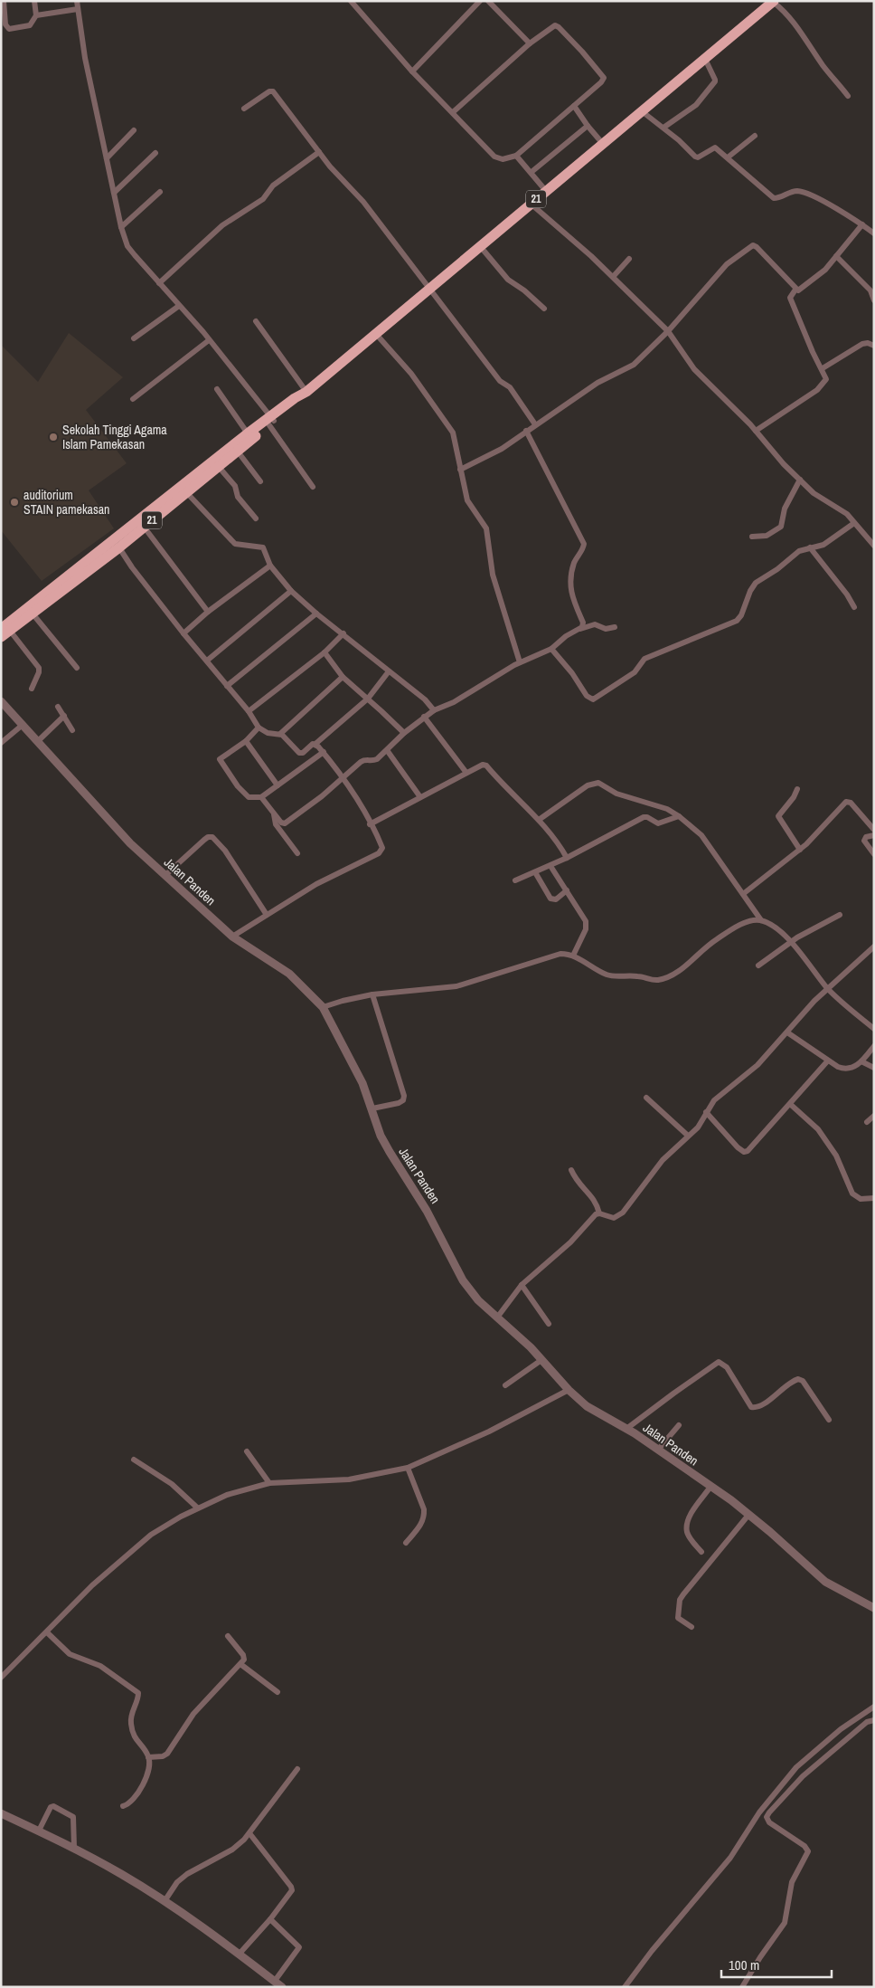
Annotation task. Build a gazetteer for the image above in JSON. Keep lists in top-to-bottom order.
{
  "streets": {
    "highway": ["21"],
    "street": ["Jalan Panden"]
  },
  "places": ["Sekolah Tinggi Agama Islam Pamekasan", "auditorium STAIN pamekasan"],
  "scale_bar": "100 m"
}
